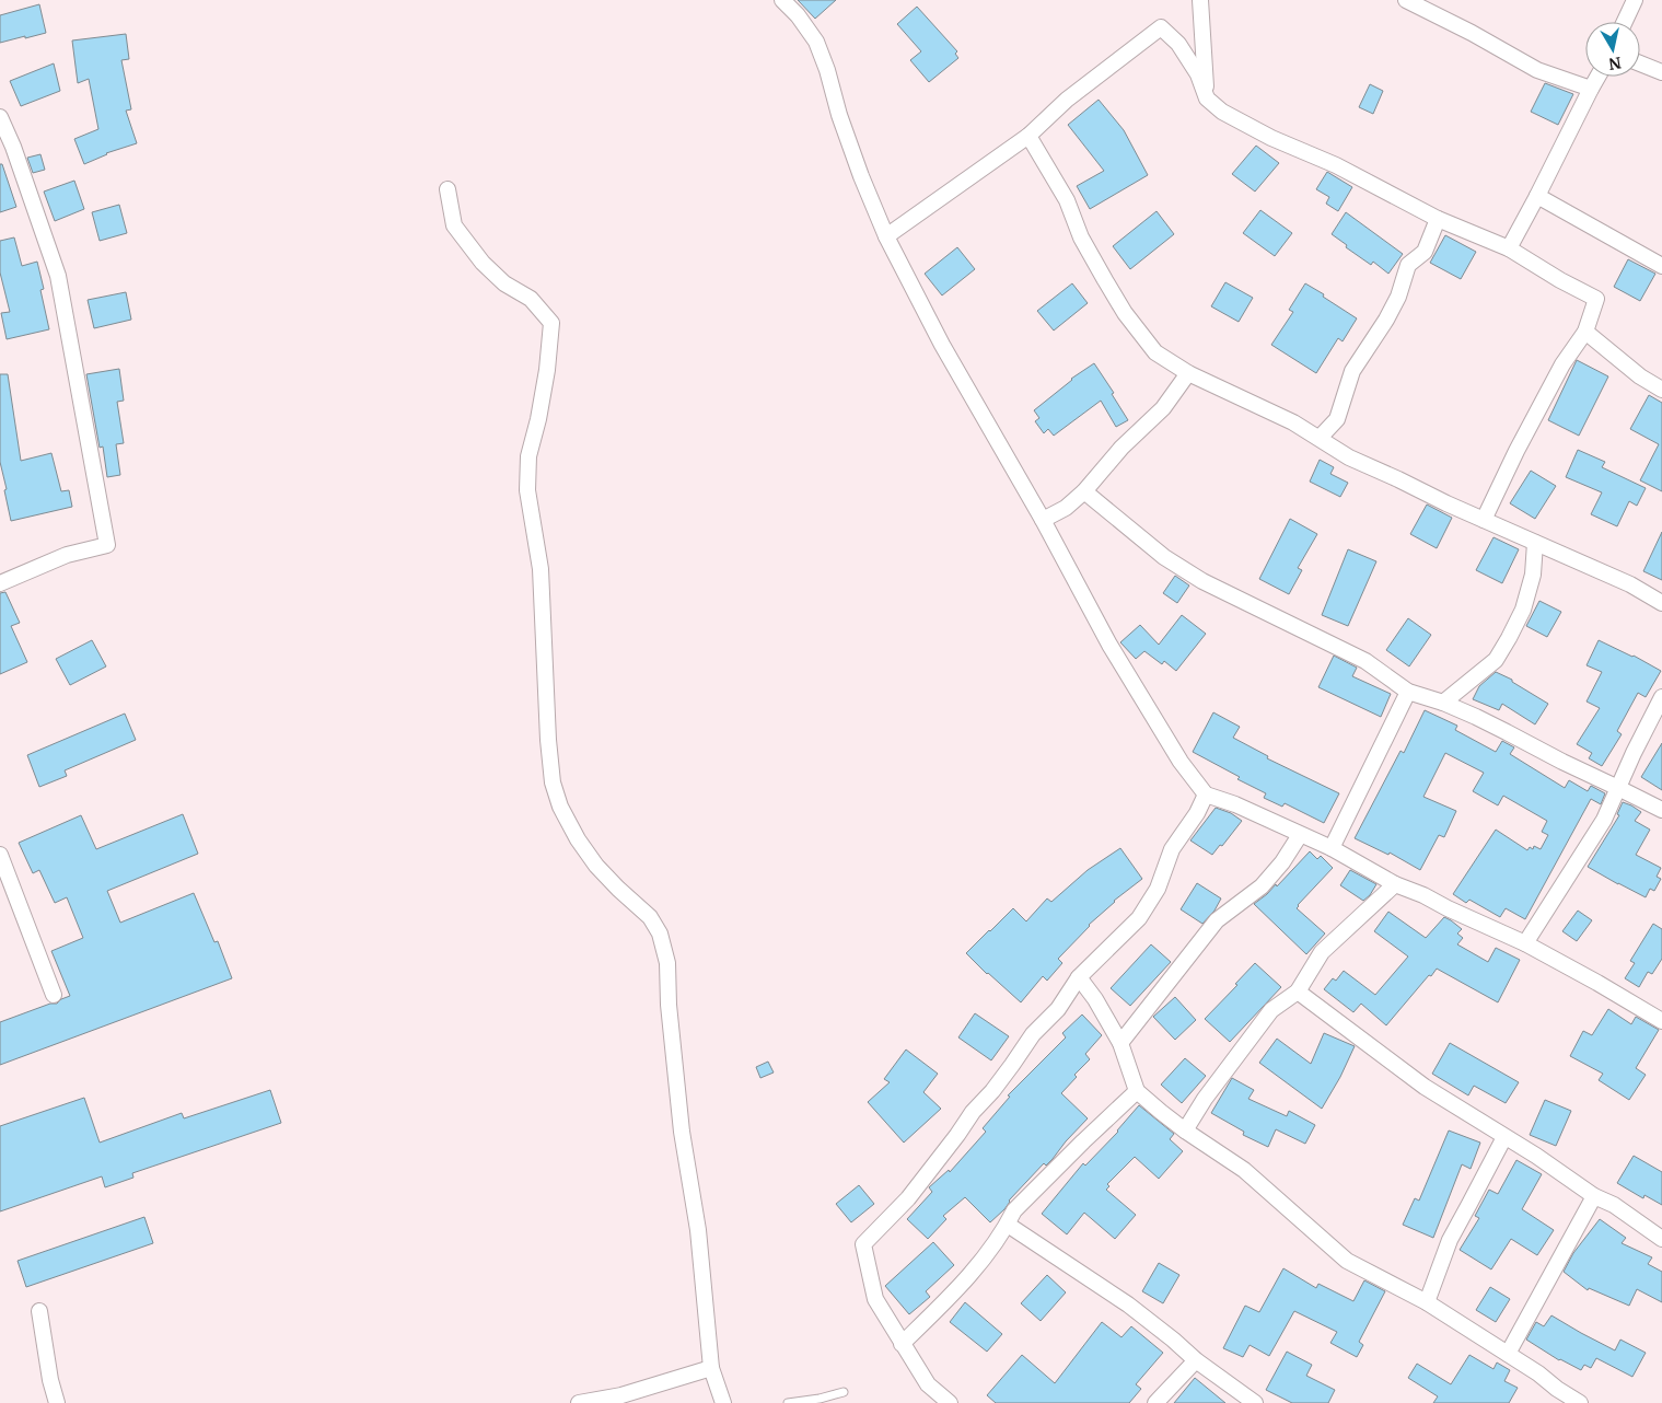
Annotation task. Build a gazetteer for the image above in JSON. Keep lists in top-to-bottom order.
{
  "north": "bottom"
}
